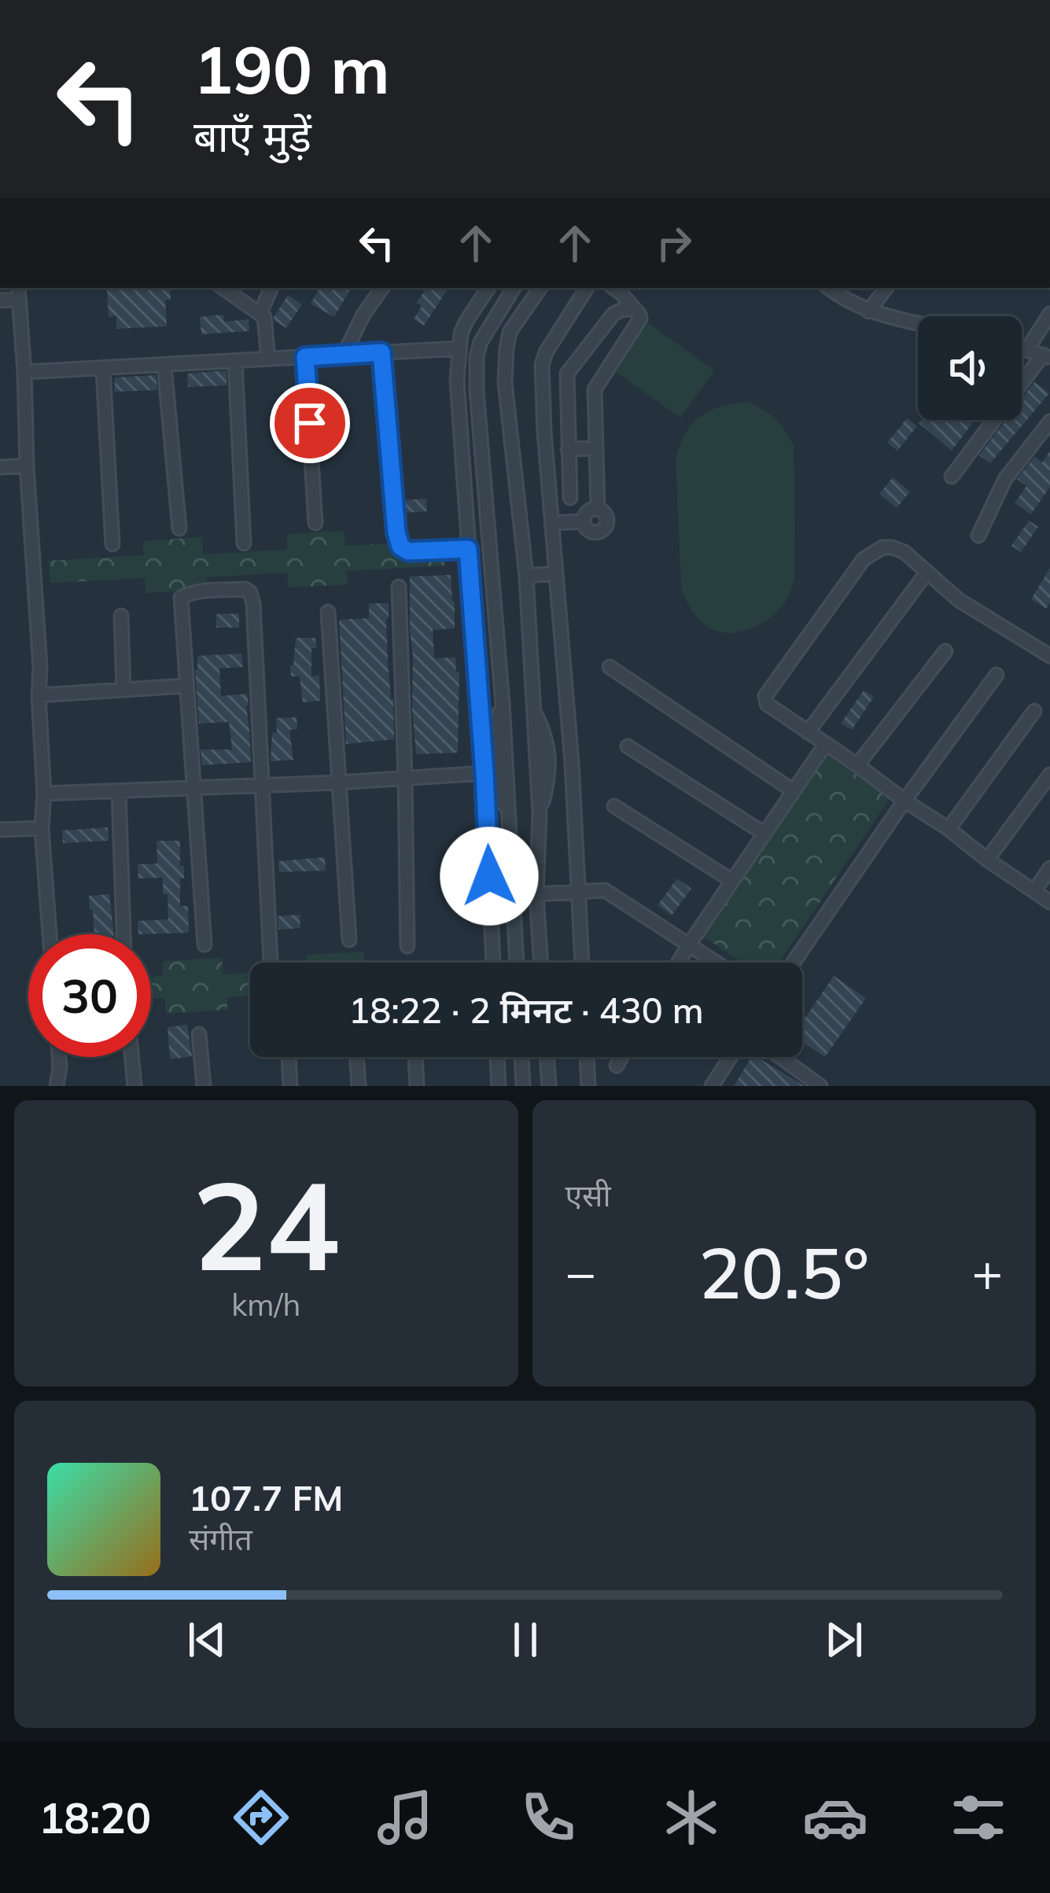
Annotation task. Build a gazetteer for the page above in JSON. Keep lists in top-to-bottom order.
{
  "page": {
    "turn": ["190 m", "बाएँ मुड़ें"],
    "limit": "30",
    "trip": "18:22 · 2 मिनट · 430 m",
    "tile": [
      ["24", "km/h"],
      "एसी"
    ],
    "heat": ["−", "20.5°", "+"],
    "song": ["107.7 FM", "संगीत"],
    "tabs": "18:20"
  }
}
